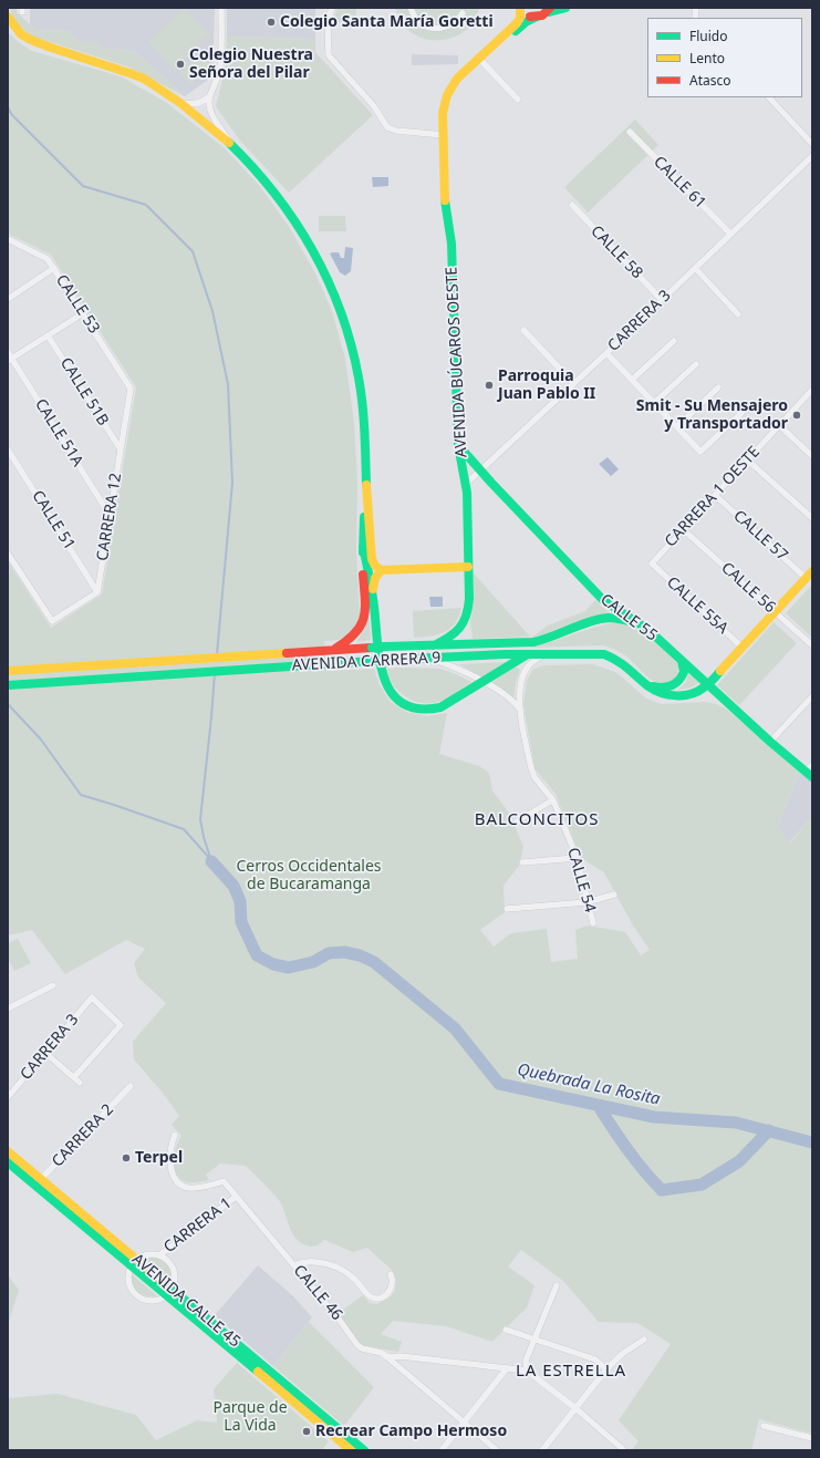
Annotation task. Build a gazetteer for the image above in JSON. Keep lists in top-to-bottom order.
{
  "streets": {
    "main road": [
      "AVENIDA BÚCAROS OESTE",
      "CALLE 55",
      "AVENIDA CARRERA 9",
      "AVENIDA CALLE 45"
    ],
    "street": [
      "CALLE 61",
      "CALLE 58",
      "CALLE 53",
      "CARRERA 3",
      "CALLE 51B",
      "CALLE 51A",
      "CARRERA 1 OESTE",
      "CARRERA 12",
      "CALLE 51",
      "CALLE 57",
      "CALLE 56",
      "CALLE 55A",
      "CALLE 54",
      "CARRERA 2",
      "CARRERA 1",
      "CALLE 46"
    ]
  },
  "crossings": [
    ["CALLE 61", "CARRERA 3"],
    ["CALLE 58", "CARRERA 3"],
    ["CALLE 53", "CARRERA 12"],
    ["CARRERA 3", "AVENIDA BÚCAROS OESTE"],
    ["CARRERA 3", "CALLE 55"],
    ["AVENIDA BÚCAROS OESTE", "CALLE 55"],
    ["AVENIDA BÚCAROS OESTE", "AVENIDA CARRERA 9"],
    ["CALLE 51B", "CARRERA 12"],
    ["CALLE 51A", "CARRERA 12"],
    ["CARRERA 1 OESTE", "CALLE 57"],
    ["CARRERA 1 OESTE", "CALLE 56"],
    ["CARRERA 1 OESTE", "CALLE 55A"],
    ["CARRERA 12", "CALLE 51"],
    ["CALLE 55", "AVENIDA CARRERA 9"],
    ["AVENIDA CARRERA 9", "CALLE 54"],
    ["CARRERA 2", "AVENIDA CALLE 45"],
    ["CARRERA 1", "CALLE 46"]
  ],
  "districts": ["BALCONCITOS", "LA ESTRELLA"],
  "water": ["Quebrada La Rosita"],
  "parks": ["Cerros Occidentales de Bucaramanga", "Parque de La Vida"],
  "places": [
    "Colegio Santa María Goretti",
    "Colegio Nuestra Señora del Pilar",
    "Parroquia Juan Pablo II",
    "Smit - Su Mensajero y Transportador",
    "Terpel",
    "Recrear Campo Hermoso"
  ],
  "legend": ["Fluido", "Lento", "Atasco"]
}
